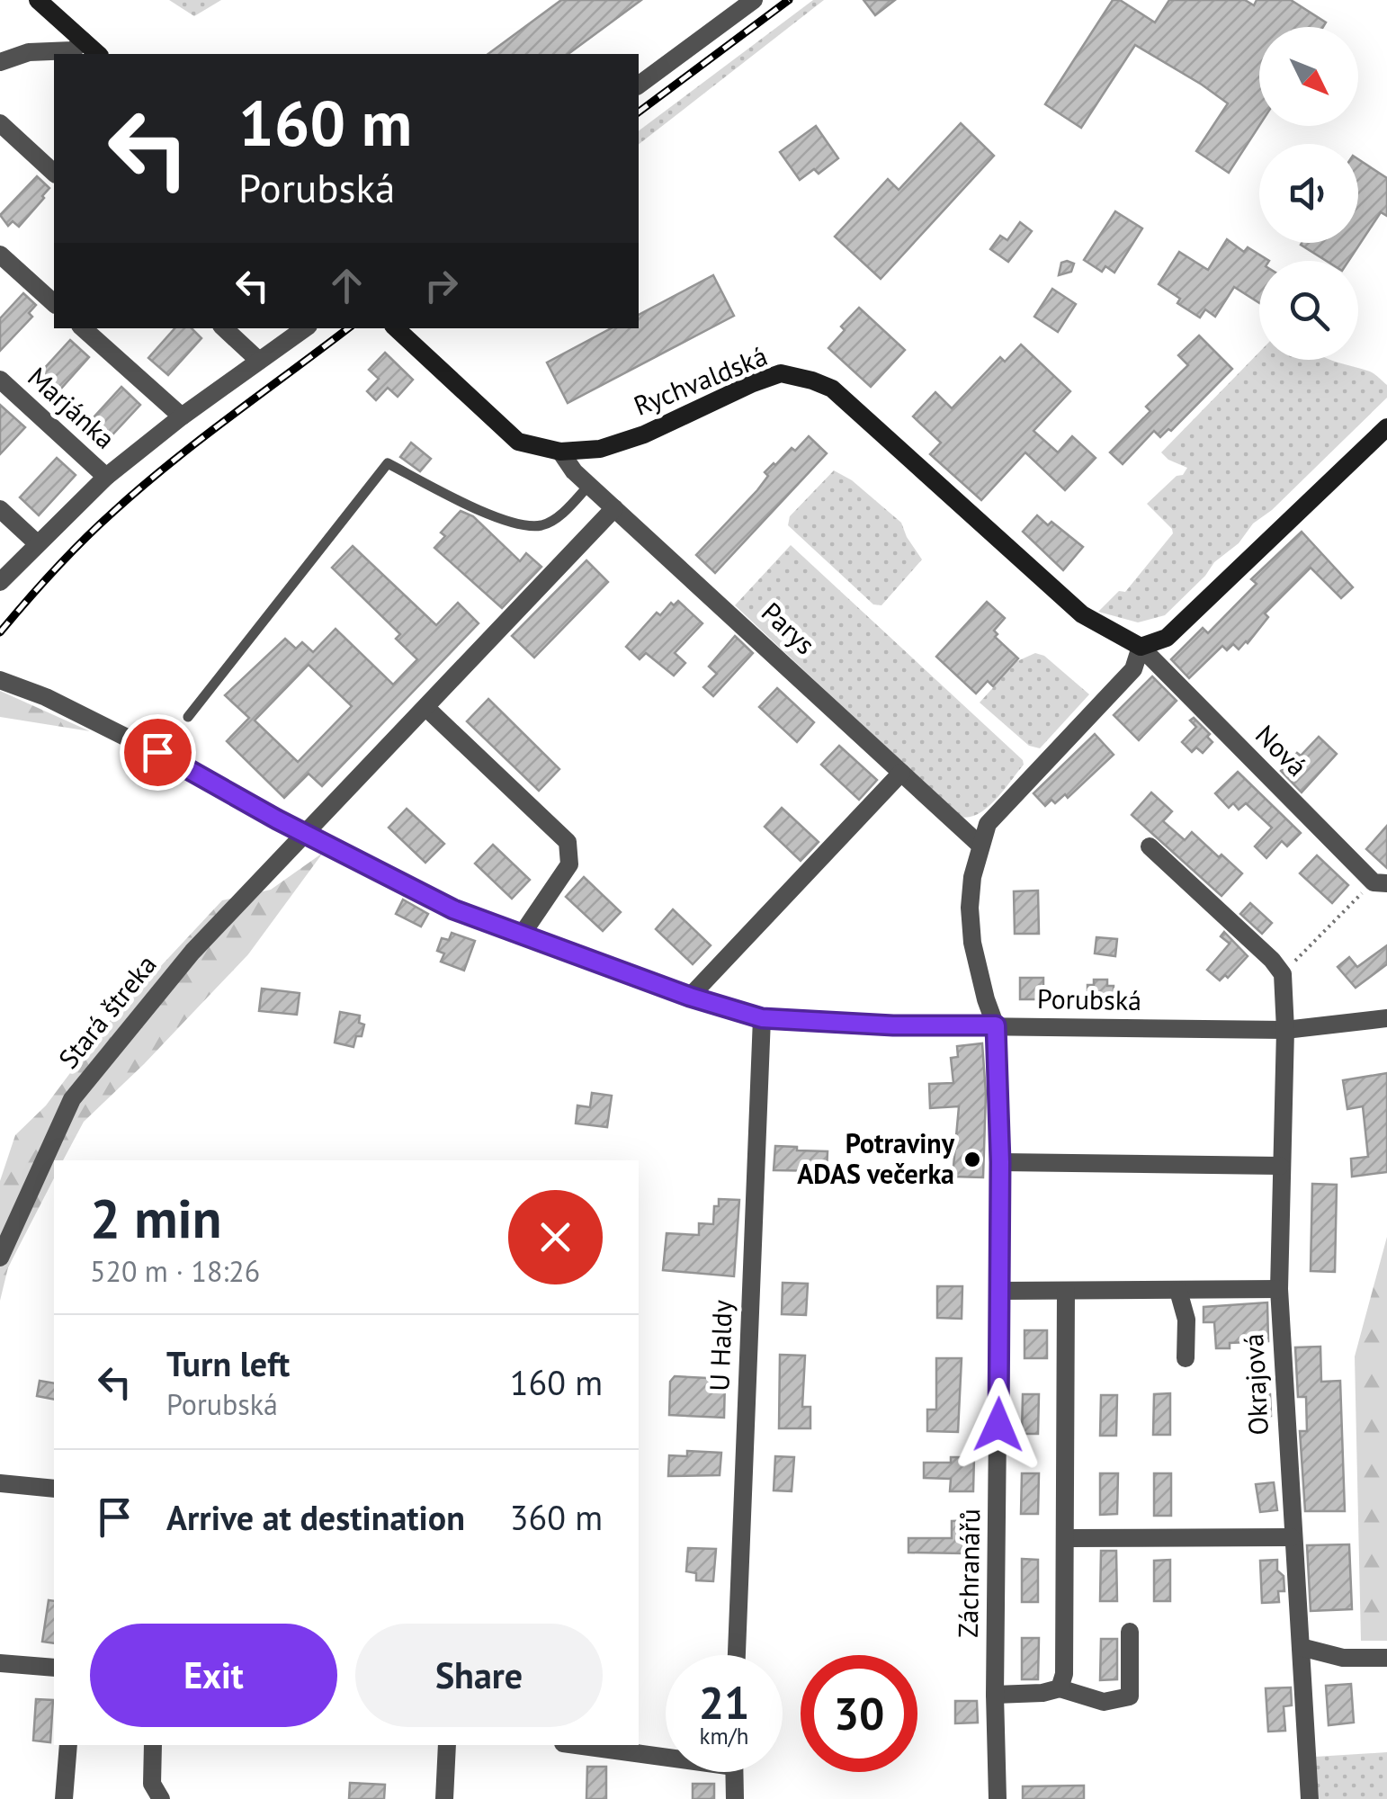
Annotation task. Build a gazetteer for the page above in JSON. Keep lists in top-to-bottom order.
{
  "streets": {
    "street": [
      "Rychvaldská",
      "Marjánka",
      "Parys",
      "Nová",
      "Porubská",
      "Stará štreka",
      "U Haldy",
      "Okrajová",
      "Záchranářů"
    ]
  },
  "crossings": [
    ["Rychvaldská", "Parys"],
    ["Rychvaldská", "Nová"],
    ["Parys", "Stará štreka"],
    ["Porubská", "Stará štreka"],
    ["Porubská", "U Haldy"],
    ["Porubská", "Okrajová"],
    ["Porubská", "Záchranářů"]
  ],
  "places": ["Potraviny ADAS večerka"],
  "north": "bottom right",
  "page": {
    "turn": ["160 m", "Porubská"],
    "heading": ["2 min", "520 m · 18:26"],
    "list": [
      {
        "name": "Turn left",
        "note": "Porubská",
        "value": "160 m"
      },
      {
        "name": "Arrive at destination",
        "value": "360 m"
      }
    ],
    "buttons": ["Exit", "Share"],
    "speed": "21 km/h",
    "limit": "30"
  }
}
